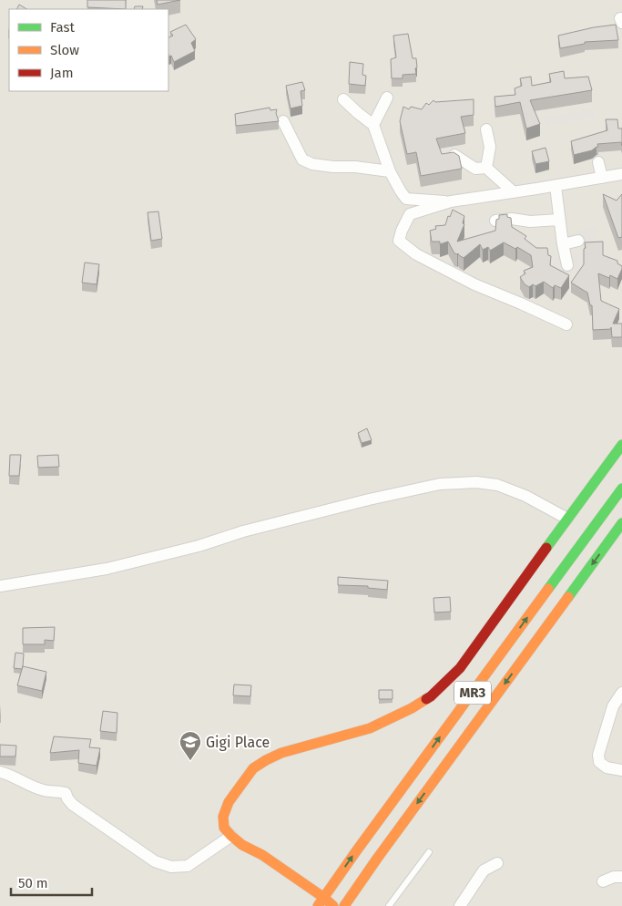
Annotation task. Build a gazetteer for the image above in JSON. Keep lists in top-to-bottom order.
{
  "streets": {
    "main road": ["MR3"]
  },
  "places": {
    "school or university": ["Gigi Place"]
  },
  "legend": ["Fast", "Slow", "Jam"],
  "scale_bar": "50 m"
}
